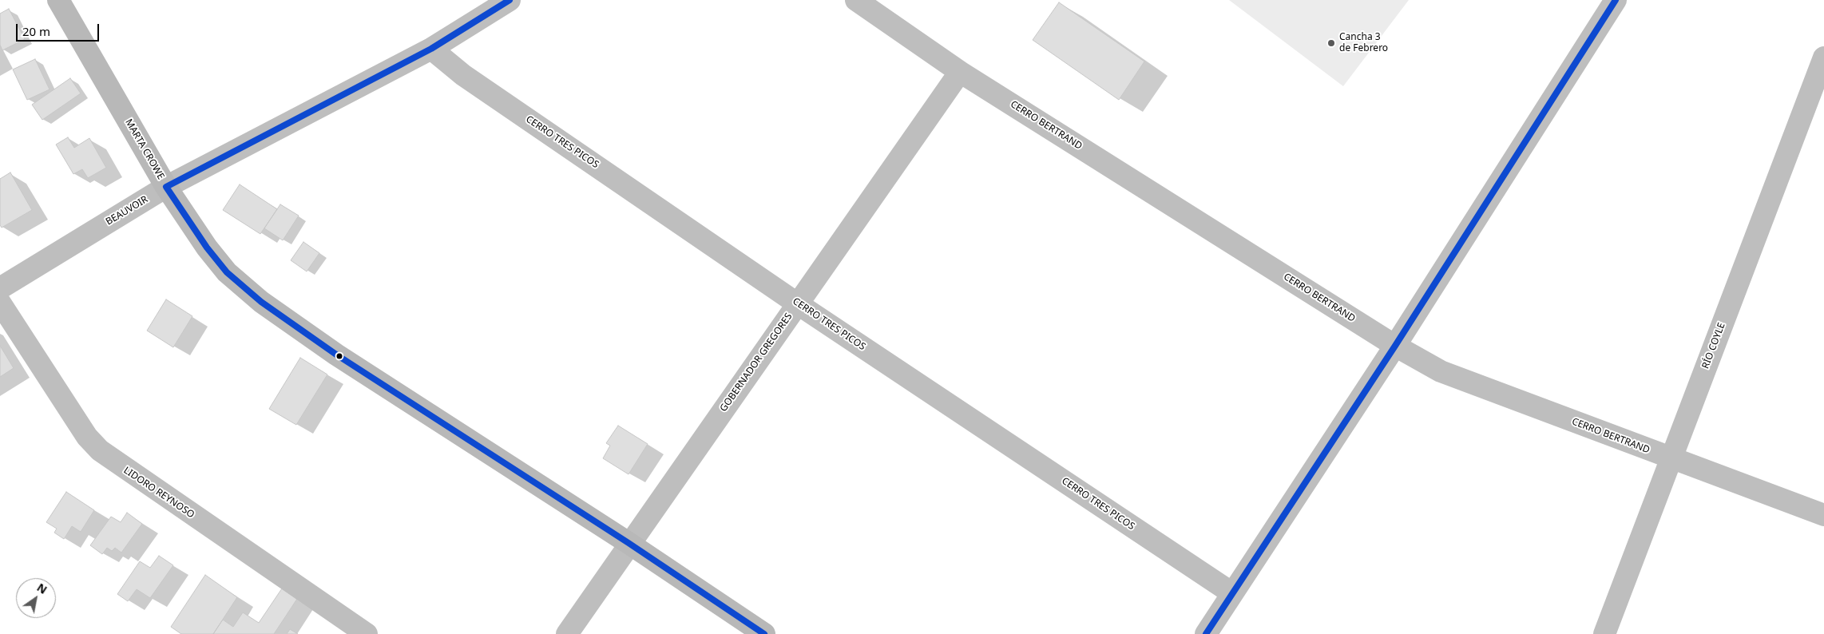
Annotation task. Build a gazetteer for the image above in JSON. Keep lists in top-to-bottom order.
{
  "streets": {
    "street": [
      "CERRO BERTRAND",
      "CERRO TRES PICOS",
      "MARTA CROWE",
      "BEAUVOIR",
      "RÍO COYLE",
      "GOBERNADOR GREGORES",
      "LIDORO REYNOSO"
    ]
  },
  "crossings": [
    ["CERRO BERTRAND", "RÍO COYLE"],
    ["CERRO BERTRAND", "GOBERNADOR GREGORES"],
    ["CERRO TRES PICOS", "BEAUVOIR"],
    ["CERRO TRES PICOS", "GOBERNADOR GREGORES"],
    ["MARTA CROWE", "BEAUVOIR"],
    ["MARTA CROWE", "GOBERNADOR GREGORES"]
  ],
  "places": ["Cancha 3 de Febrero"],
  "scale_bar": "20 m",
  "north": "top right"
}
